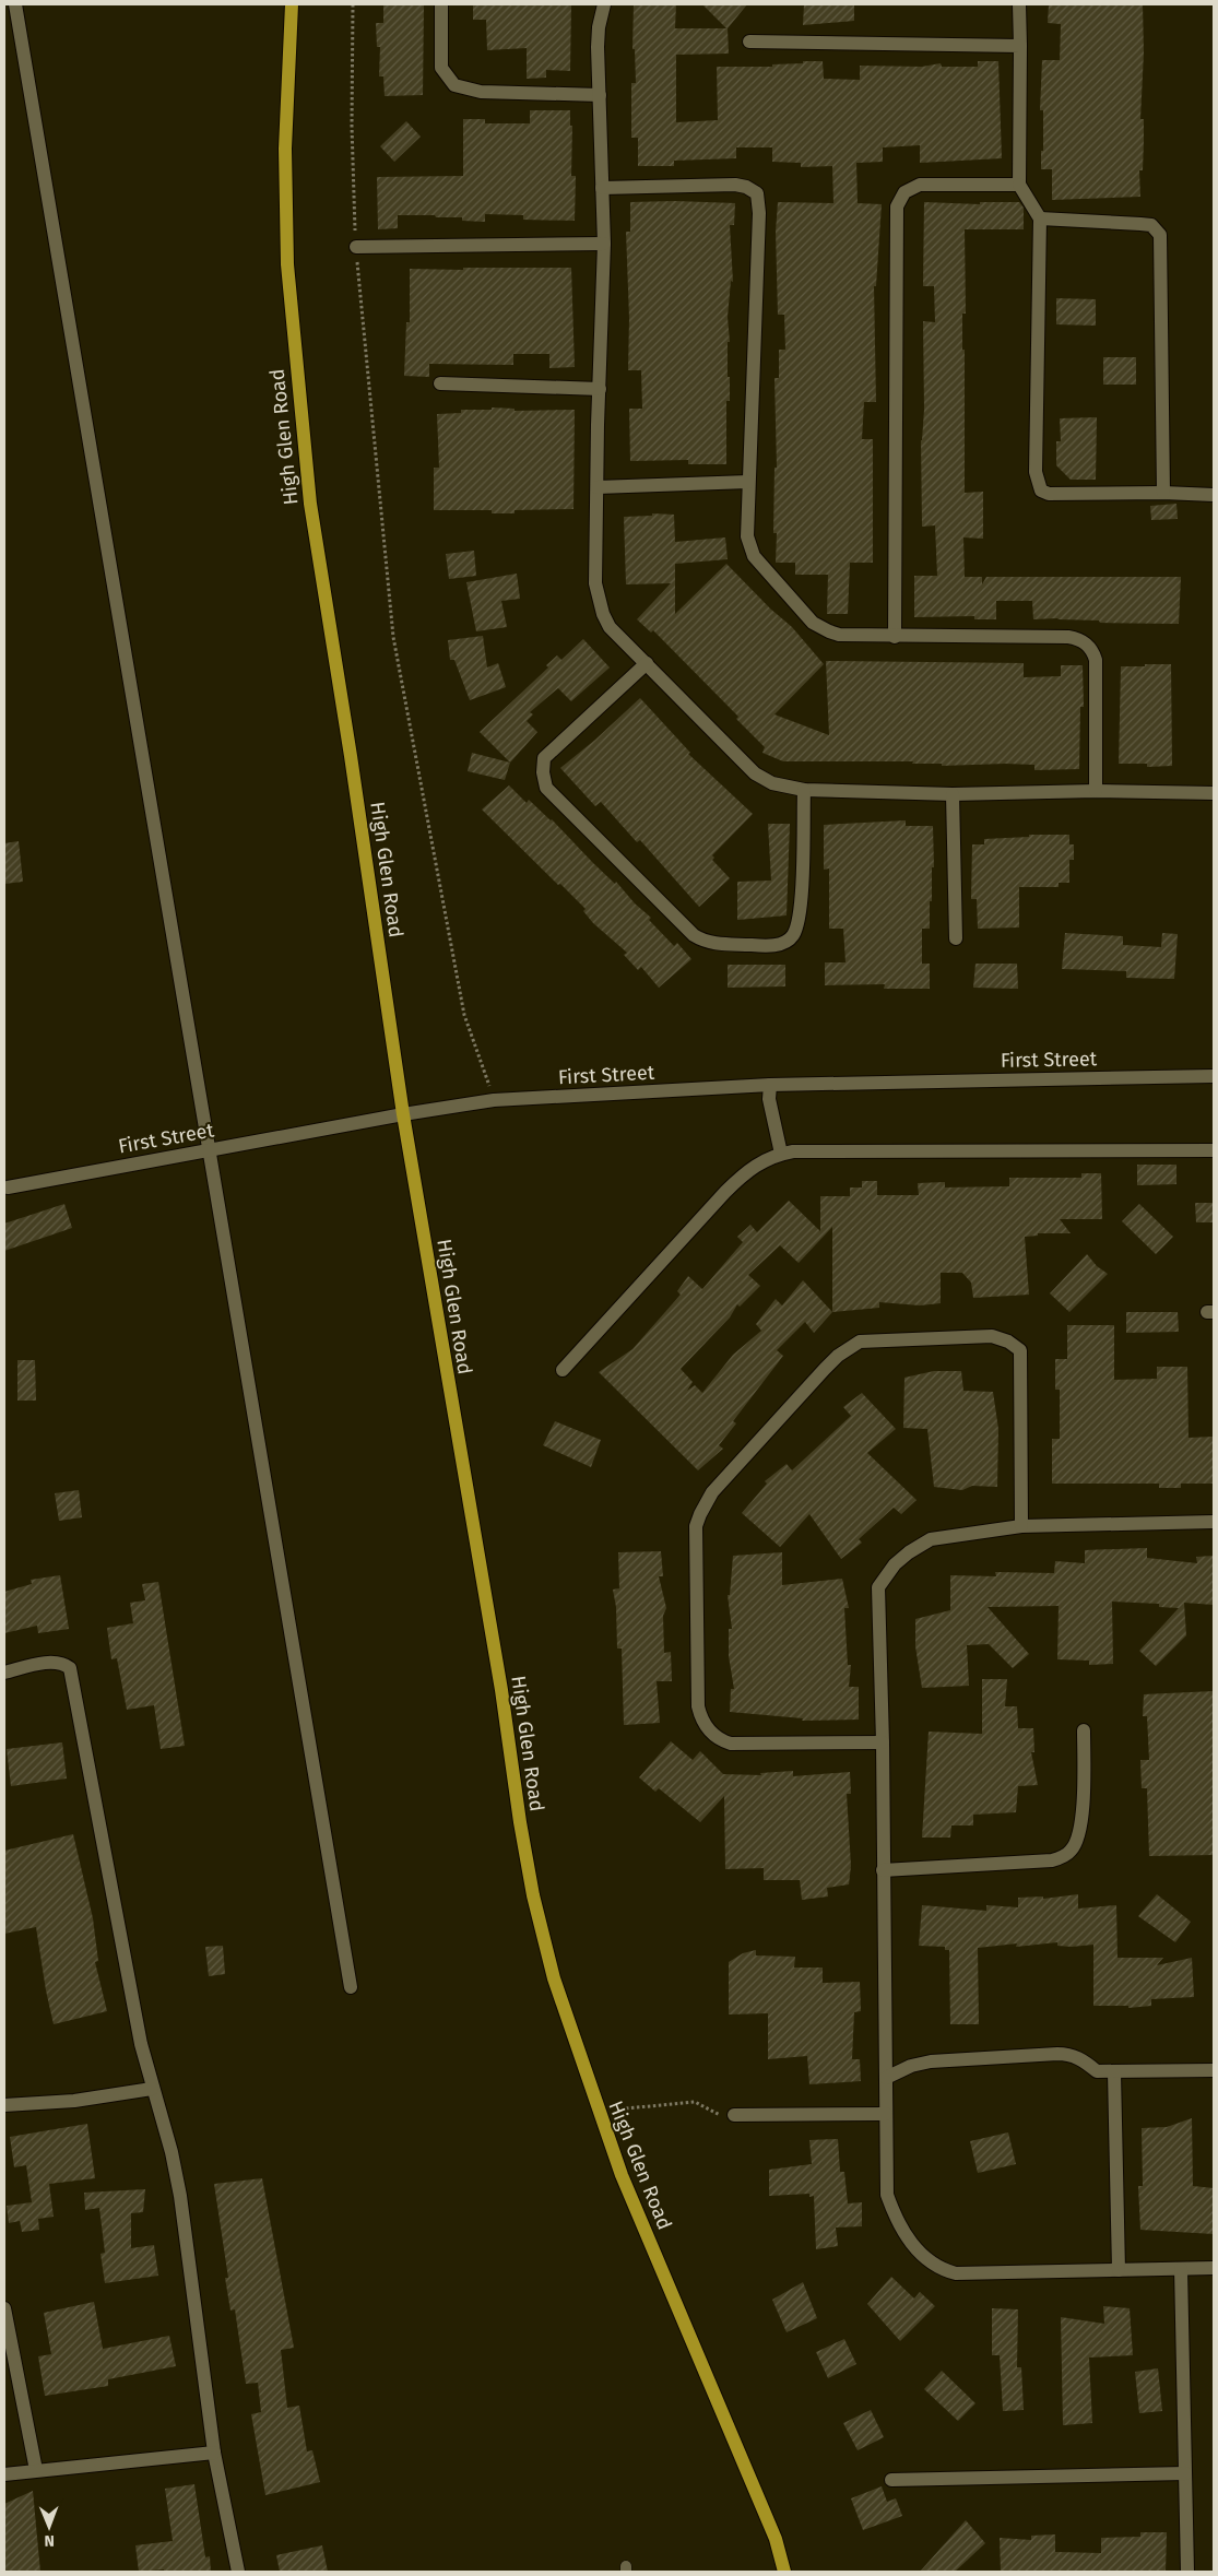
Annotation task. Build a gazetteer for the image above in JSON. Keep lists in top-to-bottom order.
{
  "streets": {
    "main road": ["High Glen Road"],
    "street": ["First Street"]
  },
  "crossings": [
    ["High Glen Road", "First Street"]
  ],
  "north": "bottom"
}
